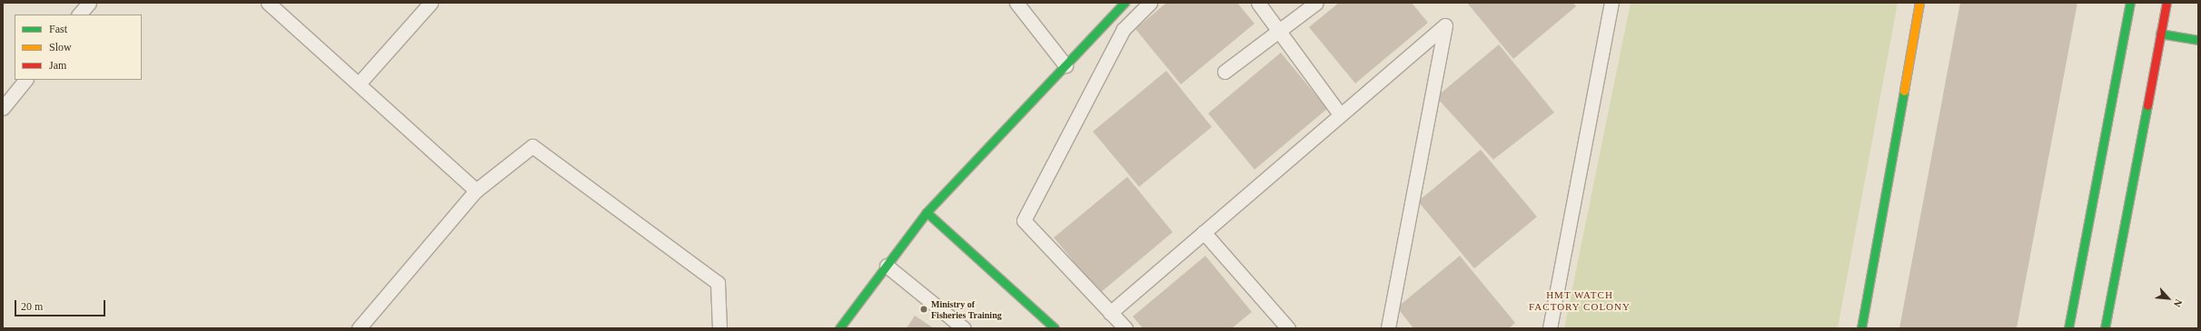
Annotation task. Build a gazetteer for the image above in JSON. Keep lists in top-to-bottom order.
{
  "districts": ["HMT WATCH FACTORY COLONY"],
  "places": ["Ministry of Fisheries Training"],
  "legend": ["Fast", "Slow", "Jam"],
  "scale_bar": "20 m",
  "north": "bottom right"
}
